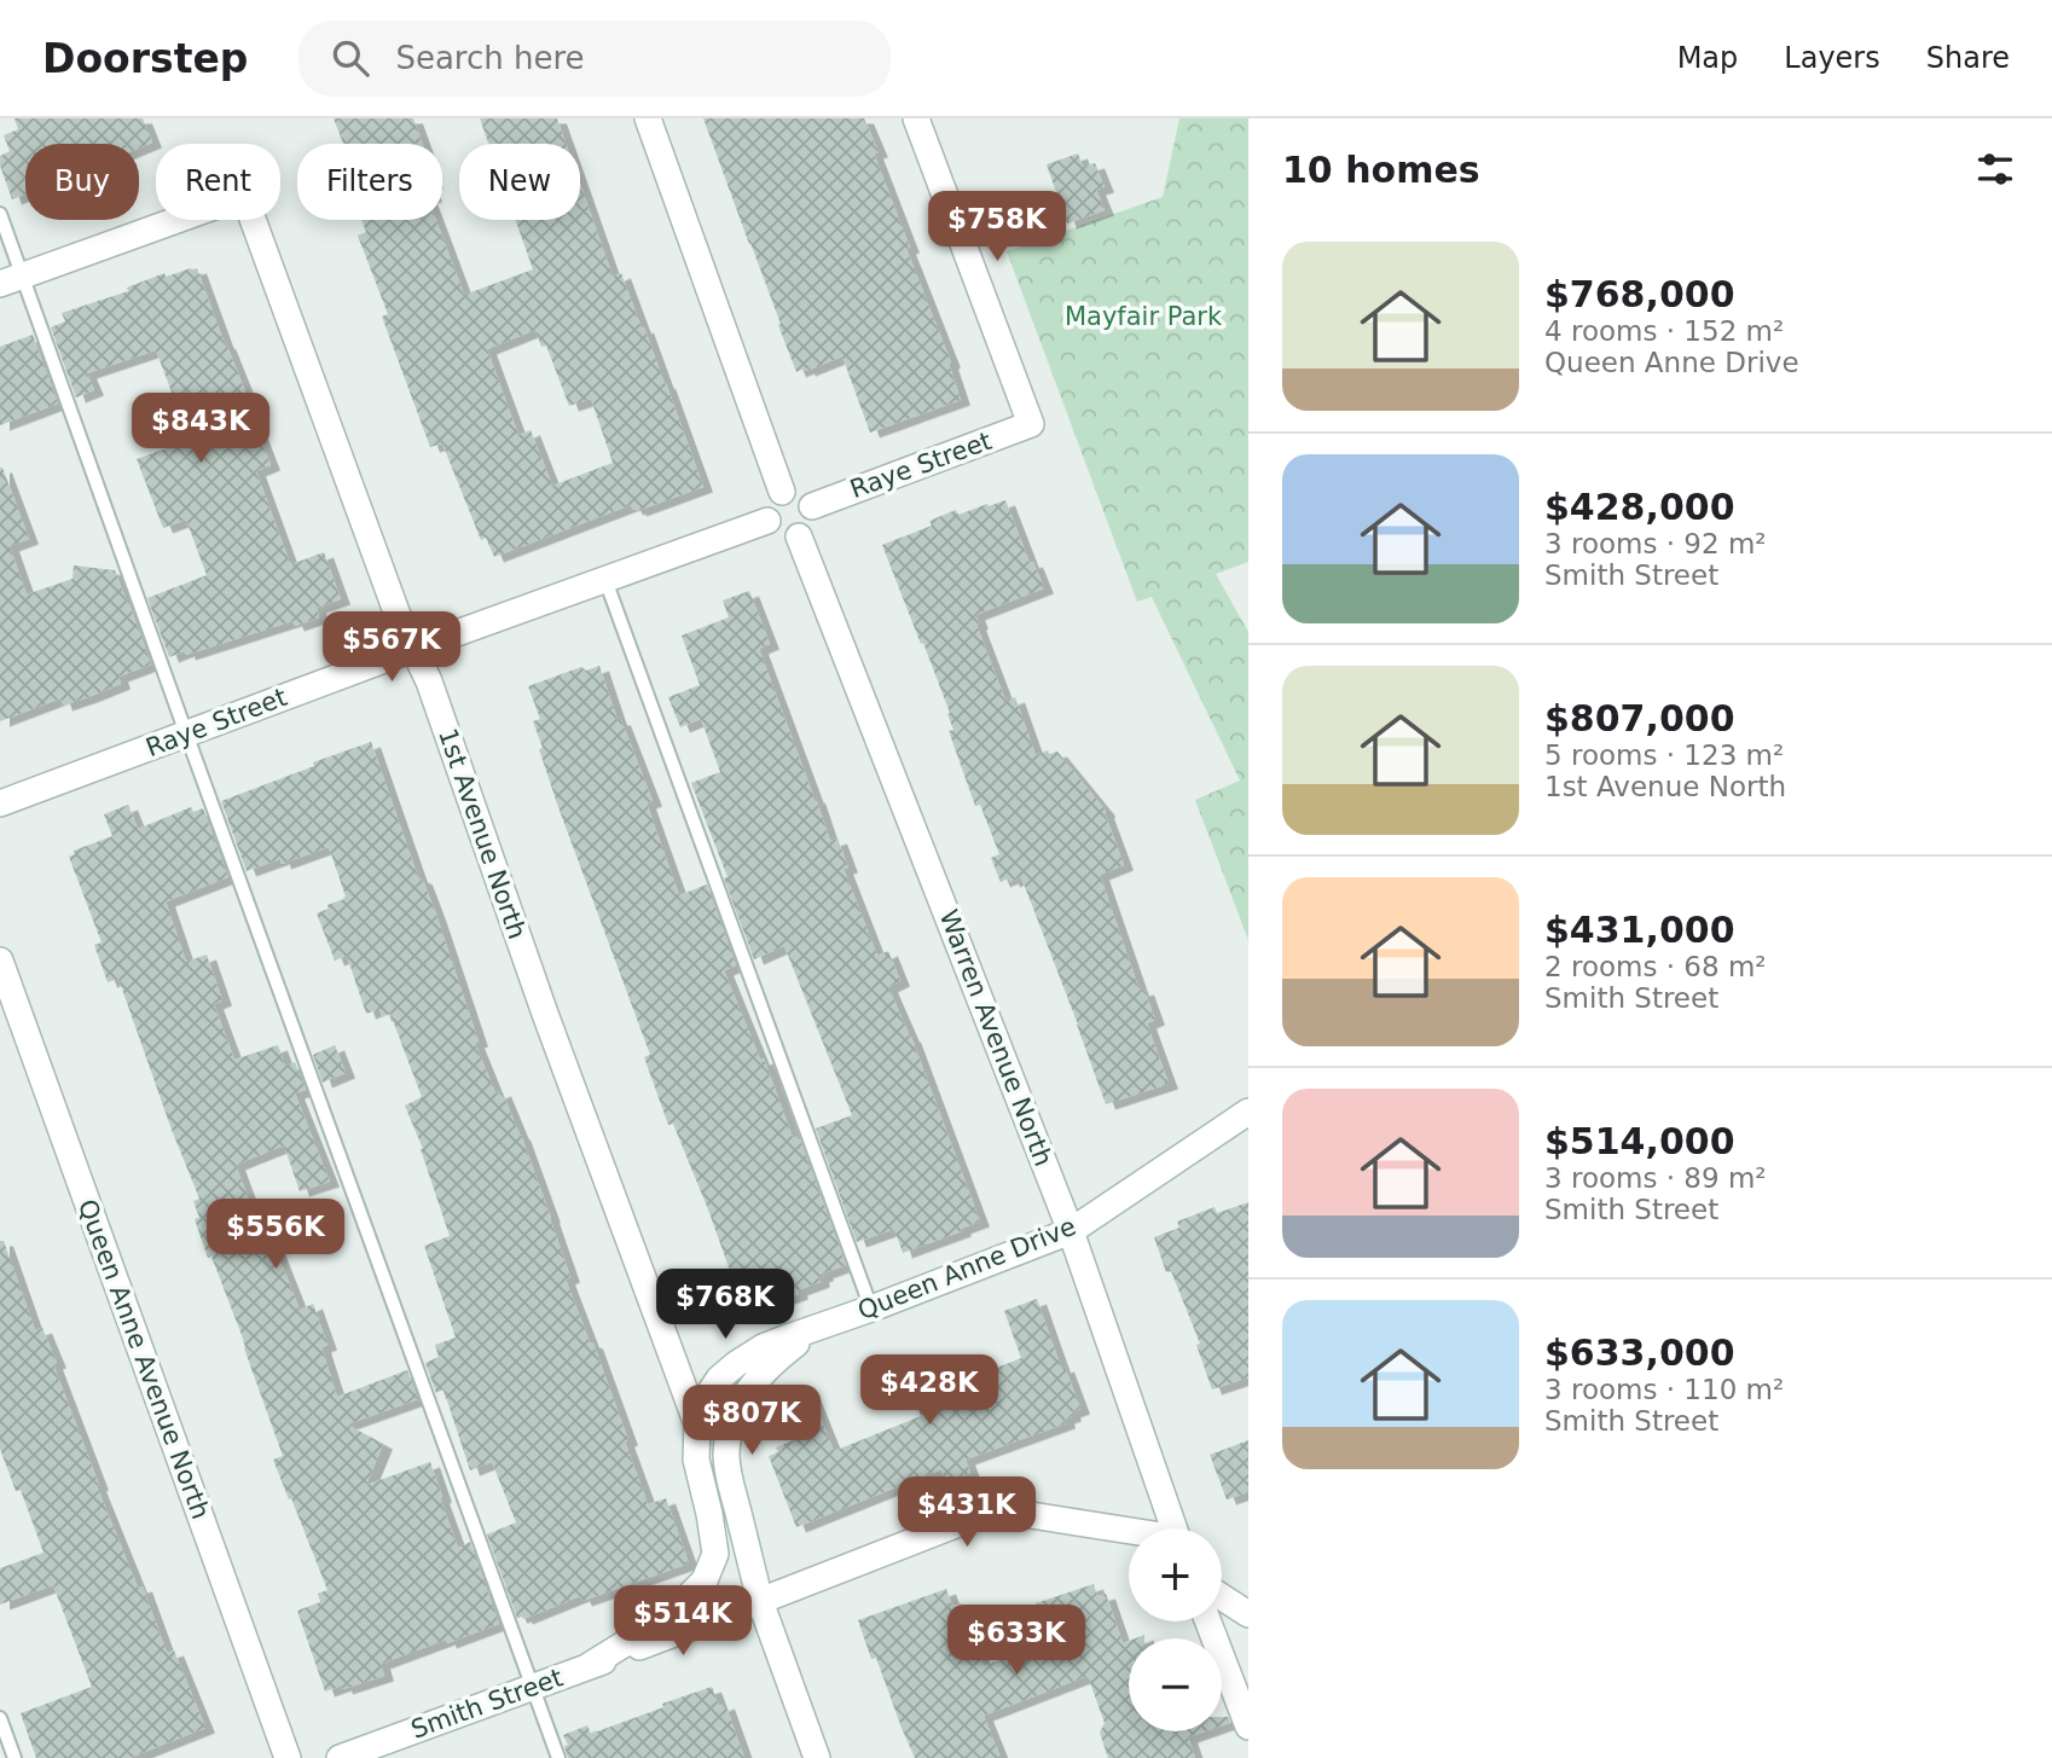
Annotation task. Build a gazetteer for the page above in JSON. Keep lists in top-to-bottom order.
{
  "streets": {
    "street": [
      "Raye Street",
      "1st Avenue North",
      "Warren Avenue North",
      "Queen Anne Drive",
      "Queen Anne Avenue North",
      "Smith Street"
    ]
  },
  "crossings": [
    ["Raye Street", "1st Avenue North"],
    ["Raye Street", "Warren Avenue North"],
    ["1st Avenue North", "Queen Anne Drive"],
    ["1st Avenue North", "Smith Street"],
    ["Warren Avenue North", "Queen Anne Drive"],
    ["Queen Anne Drive", "Smith Street"]
  ],
  "parks": ["Mayfair Park"],
  "page": {
    "header": "Doorstep",
    "search": "Search here",
    "nav": ["Map", "Layers", "Share"],
    "heading": "10 homes",
    "chip": [
      "Buy",
      "Rent",
      "Filters",
      "New"
    ],
    "price": [
      "$758K",
      "$843K",
      "$567K",
      "$556K",
      "$768K",
      "$428K",
      "$807K",
      "$431K",
      "$514K",
      "$633K"
    ],
    "list": [
      {
        "name": "$768,000",
        "note": "4 rooms · 152 m² · Queen Anne Drive"
      },
      {
        "name": "$428,000",
        "note": "3 rooms · 92 m² · Smith Street"
      },
      {
        "name": "$807,000",
        "note": "5 rooms · 123 m² · 1st Avenue North"
      },
      {
        "name": "$431,000",
        "note": "2 rooms · 68 m² · Smith Street"
      },
      {
        "name": "$514,000",
        "note": "3 rooms · 89 m² · Smith Street"
      },
      {
        "name": "$633,000",
        "note": "3 rooms · 110 m² · Smith Street"
      }
    ],
    "map_buttons": ["+", "−"]
  }
}
